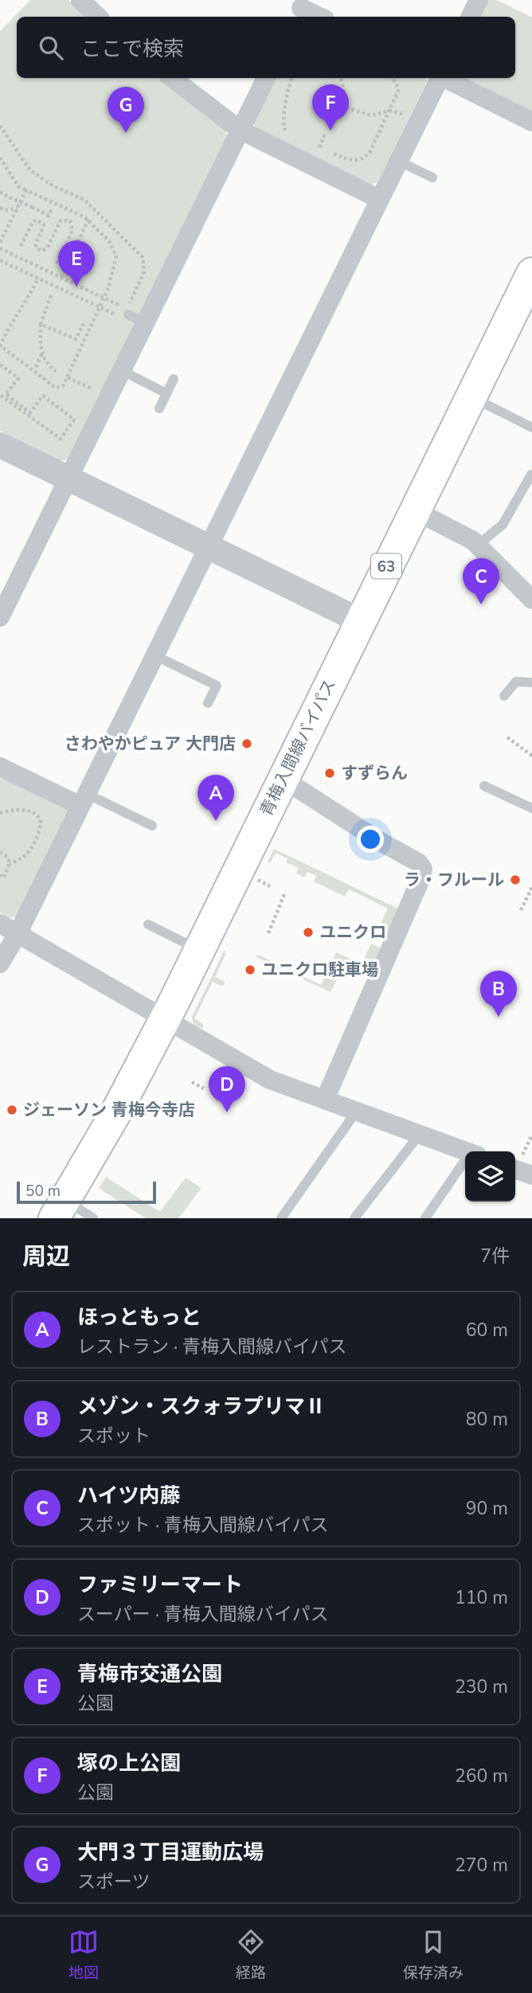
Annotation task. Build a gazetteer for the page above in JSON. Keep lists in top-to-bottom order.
{
  "streets": {
    "main road": ["63", "青梅入間線バイパス"]
  },
  "places": [
    "さわやかピュア 大門店",
    "すずらん",
    "ラ・フルール",
    "ユニクロ",
    "ユニクロ駐車場",
    "ジェーソン 青梅今寺店"
  ],
  "scale_bar": "50 m",
  "page": {
    "search": "ここで検索",
    "pins": [
      "F",
      "G",
      "E",
      "C",
      "A",
      "B",
      "D"
    ],
    "scale": "50 m",
    "heading": ["周辺", "7件"],
    "list": [
      {
        "mark": "A",
        "name": "ほっともっと",
        "note": "レストラン · 青梅入間線バイパス",
        "value": "60 m"
      },
      {
        "mark": "B",
        "name": "メゾン・スクォラプリマⅡ",
        "note": "スポット",
        "value": "80 m"
      },
      {
        "mark": "C",
        "name": "ハイツ内藤",
        "note": "スポット · 青梅入間線バイパス",
        "value": "90 m"
      },
      {
        "mark": "D",
        "name": "ファミリーマート",
        "note": "スーパー · 青梅入間線バイパス",
        "value": "110 m"
      },
      {
        "mark": "E",
        "name": "青梅市交通公園",
        "note": "公園",
        "value": "230 m"
      },
      {
        "mark": "F",
        "name": "塚の上公園",
        "note": "公園",
        "value": "260 m"
      },
      {
        "mark": "G",
        "name": "大門３丁目運動広場",
        "note": "スポーツ",
        "value": "270 m"
      }
    ],
    "nav": ["地図", "経路", "保存済み"]
  }
}
